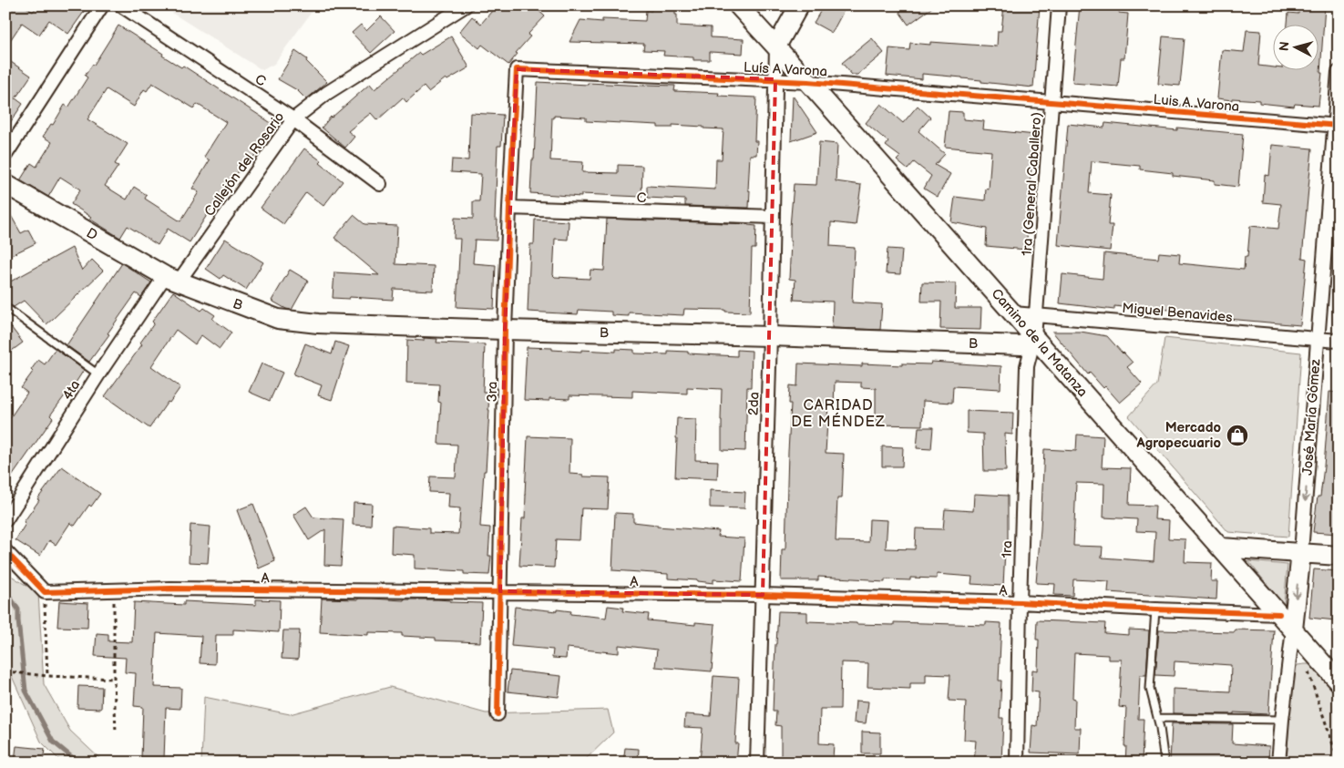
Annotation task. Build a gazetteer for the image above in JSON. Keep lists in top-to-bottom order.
{
  "streets": {
    "street": [
      "Luís A Varona",
      "C",
      "Luis A. Varona",
      "Callejón del Rosario",
      "1ra (General Caballero)",
      "D",
      "B",
      "Miguel Benavides",
      "Camino de la Matanza",
      "4ta",
      "3ra",
      "2da",
      "José María Gómez",
      "1ra",
      "A"
    ]
  },
  "crossings": [
    ["Luís A Varona", "Luis A. Varona"],
    ["Luís A Varona", "1ra (General Caballero)"],
    ["Luís A Varona", "Camino de la Matanza"],
    ["Luís A Varona", "3ra"],
    ["Luís A Varona", "2da"],
    ["C", "Callejón del Rosario"],
    ["C", "3ra"],
    ["C", "2da"],
    ["Luis A. Varona", "1ra (General Caballero)"],
    ["Luis A. Varona", "José María Gómez"],
    ["Callejón del Rosario", "D"],
    ["Callejón del Rosario", "B"],
    ["Callejón del Rosario", "4ta"],
    ["1ra (General Caballero)", "B"],
    ["1ra (General Caballero)", "Miguel Benavides"],
    ["1ra (General Caballero)", "Camino de la Matanza"],
    ["1ra (General Caballero)", "1ra"],
    ["D", "B"],
    ["D", "4ta"],
    ["B", "Camino de la Matanza"],
    ["B", "4ta"],
    ["B", "3ra"],
    ["B", "2da"],
    ["B", "1ra"],
    ["Miguel Benavides", "Camino de la Matanza"],
    ["Miguel Benavides", "José María Gómez"],
    ["Camino de la Matanza", "2da"],
    ["Camino de la Matanza", "José María Gómez"],
    ["Camino de la Matanza", "1ra"],
    ["Camino de la Matanza", "A"],
    ["3ra", "A"],
    ["2da", "A"],
    ["1ra", "A"]
  ],
  "one_way": ["José María Gómez"],
  "districts": ["CARIDAD DE MÉNDEZ"],
  "places": {
    "shop": ["Mercado Agropecuario"]
  },
  "north": "left"
}
